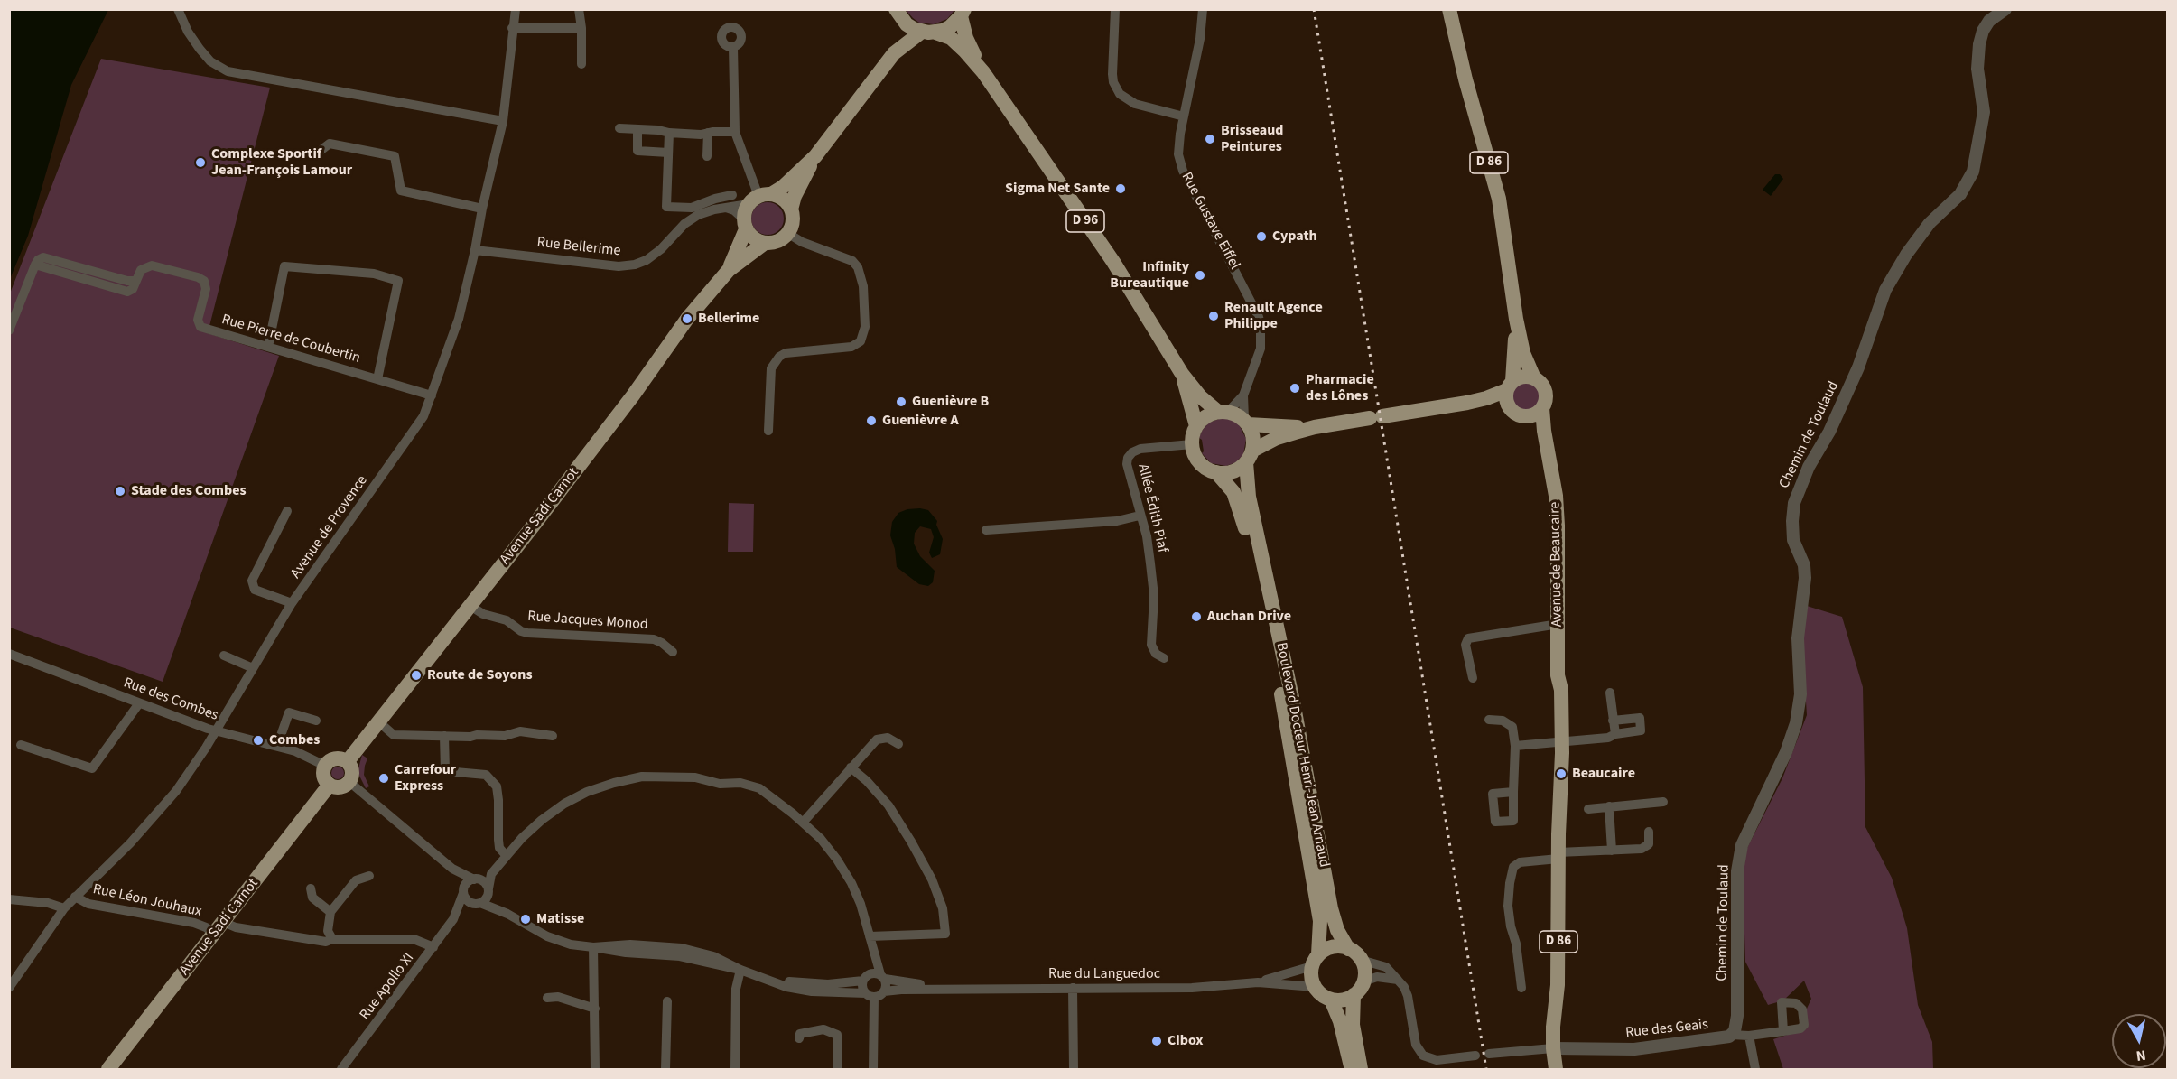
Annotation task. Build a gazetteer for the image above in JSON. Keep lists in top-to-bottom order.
{
  "streets": {
    "main road": [
      "D 86",
      "D 96",
      "Avenue Sadi Carnot",
      "Avenue de Beaucaire",
      "Boulevard Docteur Henri-Jean Arnaud"
    ],
    "street": [
      "Rue Gustave Eiffel",
      "Rue Bellerime",
      "Rue Pierre de Coubertin",
      "Chemin de Toulaud",
      "Allée Édith Piaf",
      "Avenue de Provence",
      "Rue Jacques Monod",
      "Rue des Combes",
      "Rue Léon Jouhaux",
      "Rue du Languedoc",
      "Rue Apollo XI",
      "Rue des Geais"
    ]
  },
  "crossings": [
    ["D 86", "Avenue de Beaucaire"],
    ["D 96", "Rue Gustave Eiffel"],
    ["D 96", "Allée Édith Piaf"],
    ["D 96", "Avenue Sadi Carnot"],
    ["D 96", "Boulevard Docteur Henri-Jean Arnaud"],
    ["Rue Gustave Eiffel", "Allée Édith Piaf"],
    ["Rue Gustave Eiffel", "Boulevard Docteur Henri-Jean Arnaud"],
    ["Rue Bellerime", "Avenue Sadi Carnot"],
    ["Rue Bellerime", "Avenue de Provence"],
    ["Rue Pierre de Coubertin", "Avenue de Provence"],
    ["Chemin de Toulaud", "Rue des Geais"],
    ["Allée Édith Piaf", "Boulevard Docteur Henri-Jean Arnaud"],
    ["Avenue Sadi Carnot", "Rue Jacques Monod"],
    ["Avenue Sadi Carnot", "Rue des Combes"],
    ["Avenue Sadi Carnot", "Rue Léon Jouhaux"],
    ["Avenue de Provence", "Rue des Combes"],
    ["Avenue de Provence", "Rue Léon Jouhaux"],
    ["Avenue de Beaucaire", "Rue des Geais"],
    ["Boulevard Docteur Henri-Jean Arnaud", "Rue du Languedoc"],
    ["Rue Léon Jouhaux", "Rue Apollo XI"]
  ],
  "places": [
    "Brisseaud Peintures",
    "Complexe Sportif Jean-François Lamour",
    "Sigma Net Sante",
    "Cypath",
    "Infinity Bureautique",
    "Renault Agence Philippe",
    "Bellerime",
    "Pharmacie des Lônes",
    "Guenièvre B",
    "Guenièvre A",
    "Stade des Combes",
    "Auchan Drive",
    "Route de Soyons",
    "Combes",
    "Beaucaire",
    "Carrefour Express",
    "Matisse",
    "Cibox"
  ],
  "north": "bottom"
}
